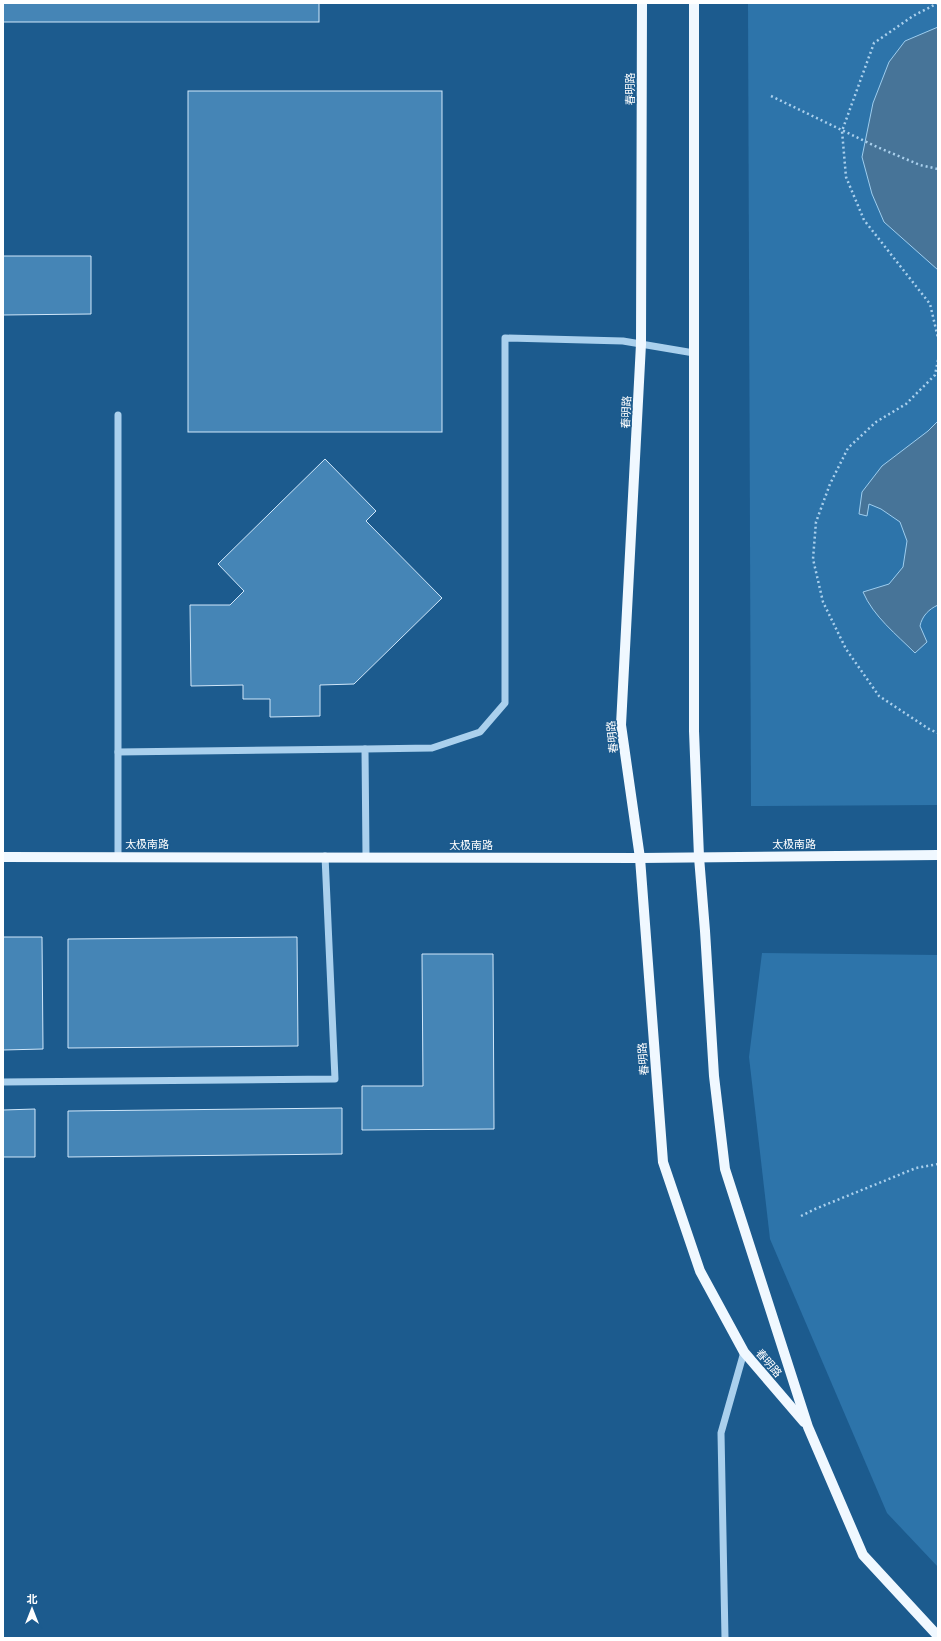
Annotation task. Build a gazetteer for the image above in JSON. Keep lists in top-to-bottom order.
{
  "streets": {
    "main road": ["春明路", "太极南路"]
  },
  "crossings": [
    ["春明路", "太极南路"]
  ],
  "north": "top"
}
